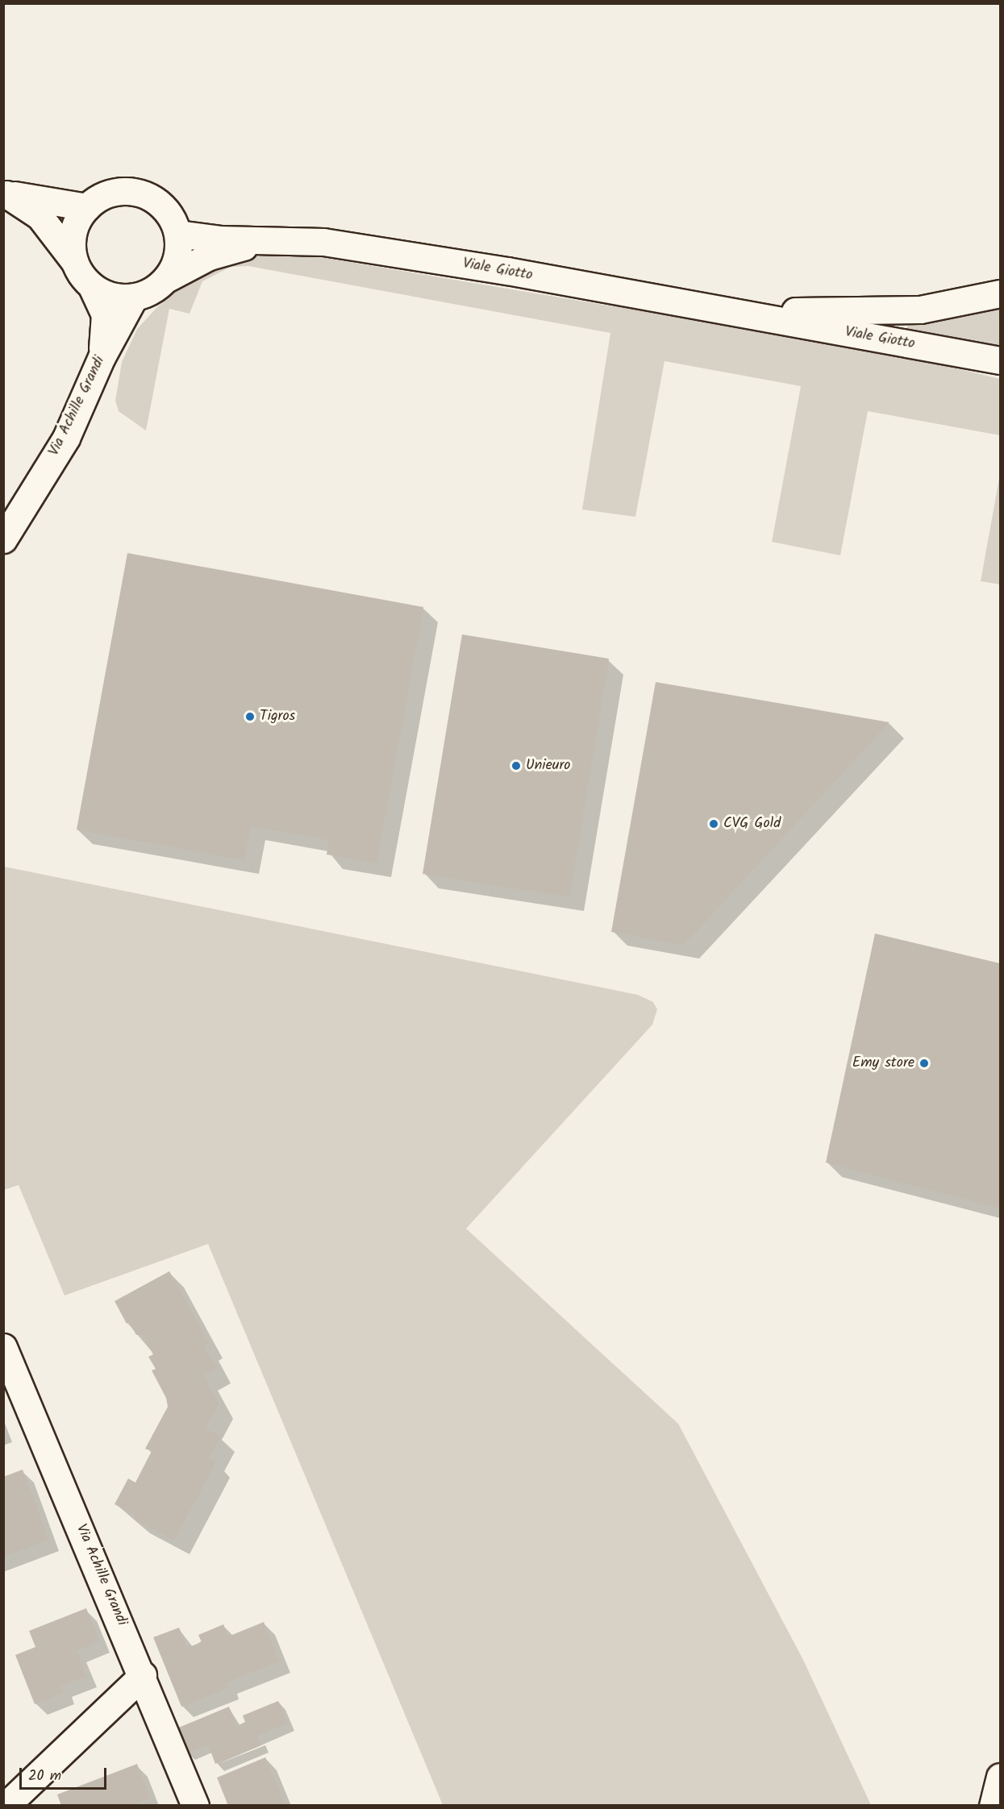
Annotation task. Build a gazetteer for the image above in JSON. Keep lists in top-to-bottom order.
{
  "streets": {
    "main road": ["Viale Giotto", "Via Achille Grandi"]
  },
  "crossings": [
    ["Viale Giotto", "Via Achille Grandi"]
  ],
  "places": [
    "Tigros",
    "Unieuro",
    "CVG Gold",
    "Emy store"
  ],
  "scale_bar": "20 m"
}
